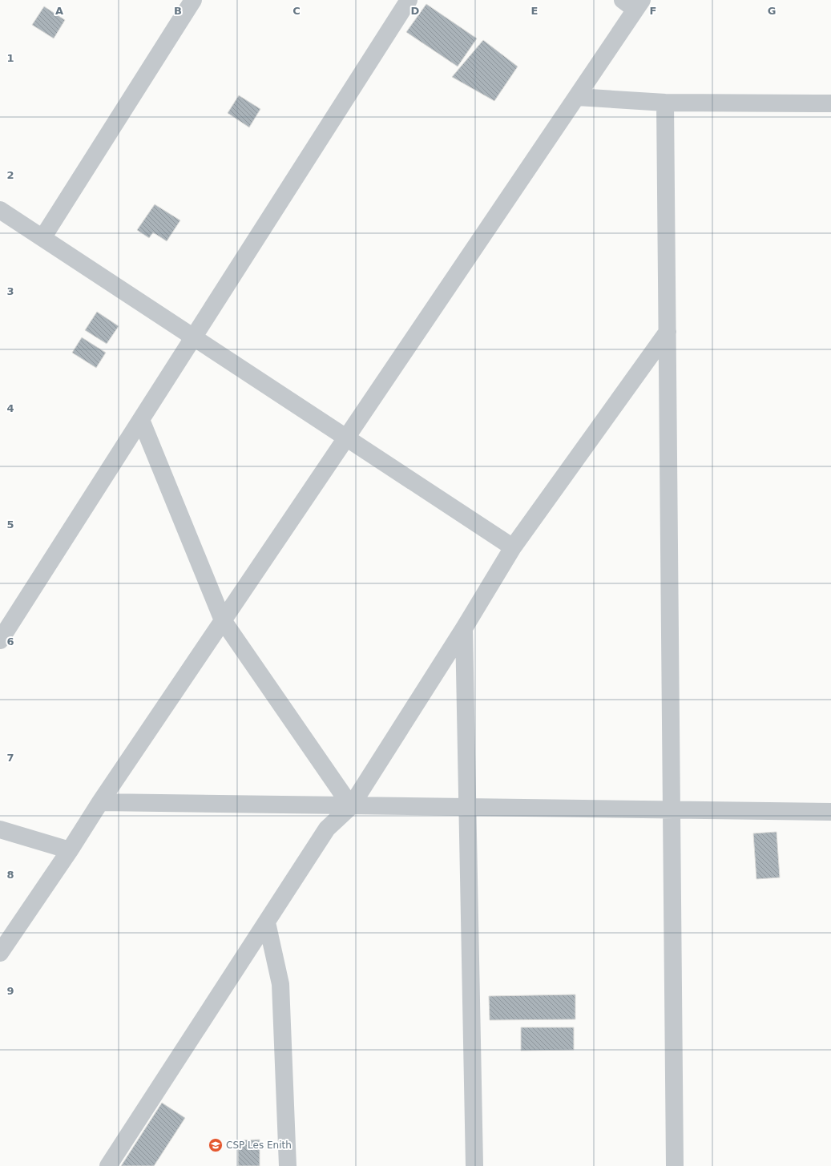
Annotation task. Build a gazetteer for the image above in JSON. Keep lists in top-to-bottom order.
{
  "places": {
    "school or university": ["CSP Les Enith"]
  },
  "grid": {
    "columns": [
      "A",
      "B",
      "C",
      "D",
      "E",
      "F",
      "G"
    ],
    "rows": [
      "1",
      "2",
      "3",
      "4",
      "5",
      "6",
      "7",
      "8",
      "9"
    ]
  }
}
